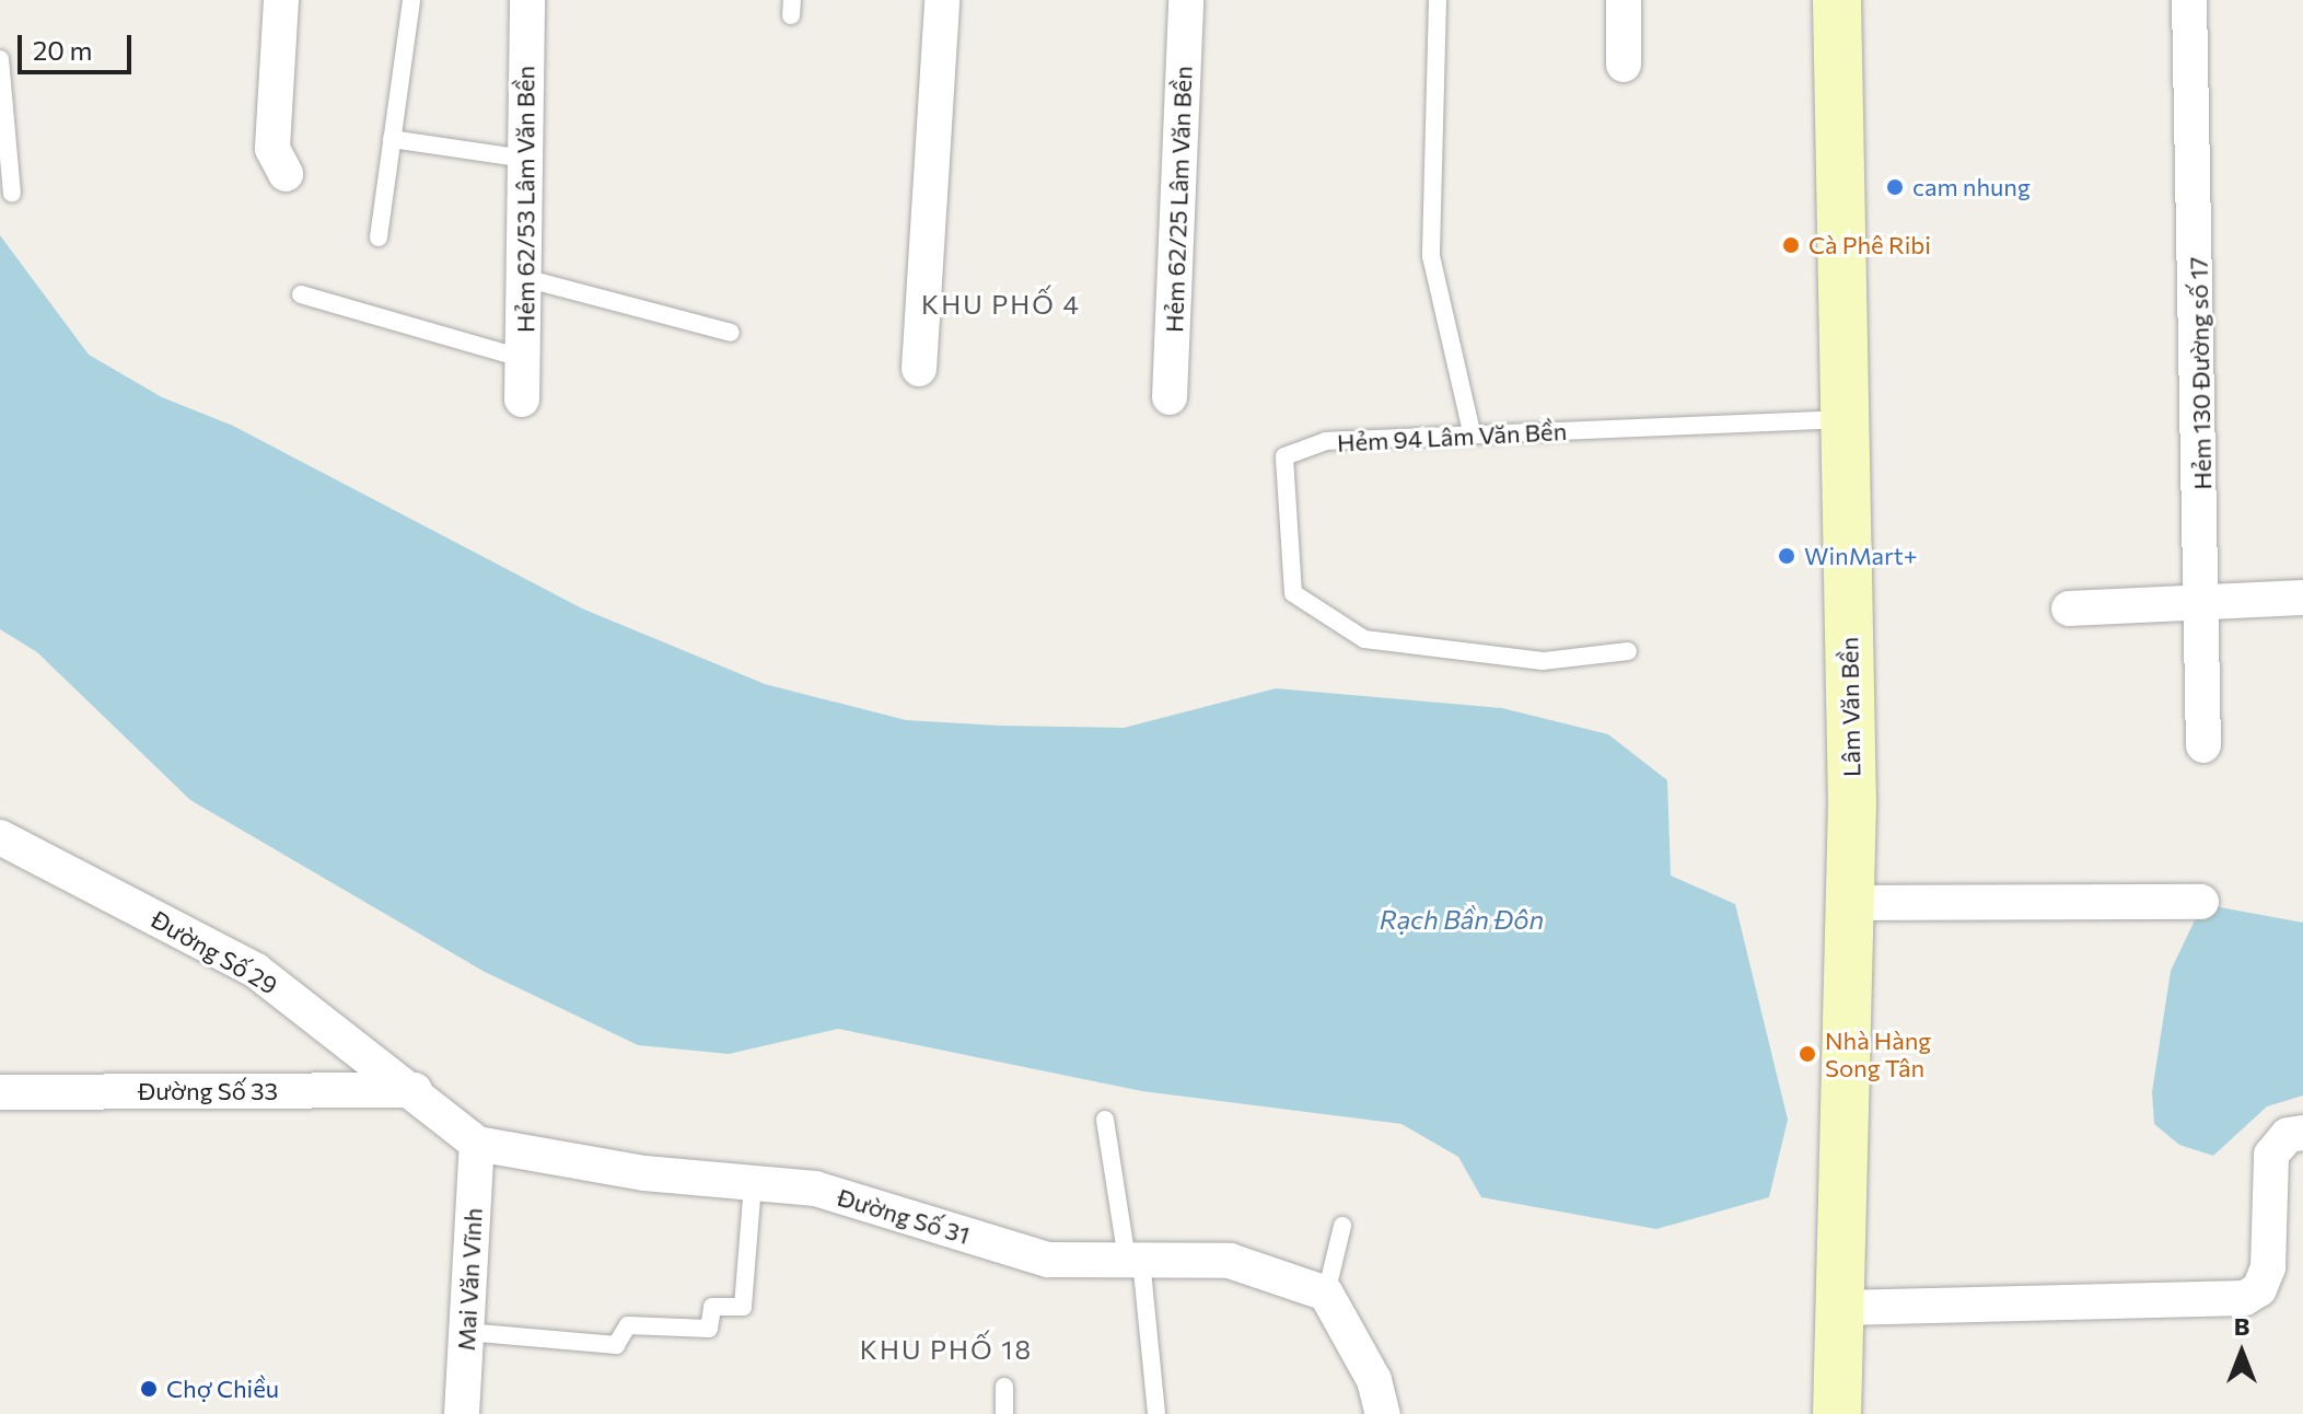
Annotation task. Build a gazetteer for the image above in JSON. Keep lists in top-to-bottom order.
{
  "streets": {
    "street": [
      "Hẻm 62/53 Lâm Văn Bền",
      "Hẻm 62/25 Lâm Văn Bền",
      "Hẻm 130 Đường số 17",
      "Lâm Văn Bền",
      "Đường Số 29",
      "Đường Số 33",
      "Đường Số 31",
      "Mai Văn Vĩnh"
    ],
    "lane": ["Hẻm 94 Lâm Văn Bền"]
  },
  "crossings": [
    ["Hẻm 94 Lâm Văn Bền", "Lâm Văn Bền"],
    ["Đường Số 29", "Đường Số 33"],
    ["Đường Số 31", "Mai Văn Vĩnh"]
  ],
  "districts": ["KHU PHỐ 4", "KHU PHỐ 18"],
  "water": ["Rạch Bần Đôn"],
  "places": [
    "cam nhung",
    "Cà Phê Ribi",
    "WinMart+",
    "Nhà Hàng Song Tân",
    "Chợ Chiều"
  ],
  "scale_bar": "20 m",
  "north": "top"
}
